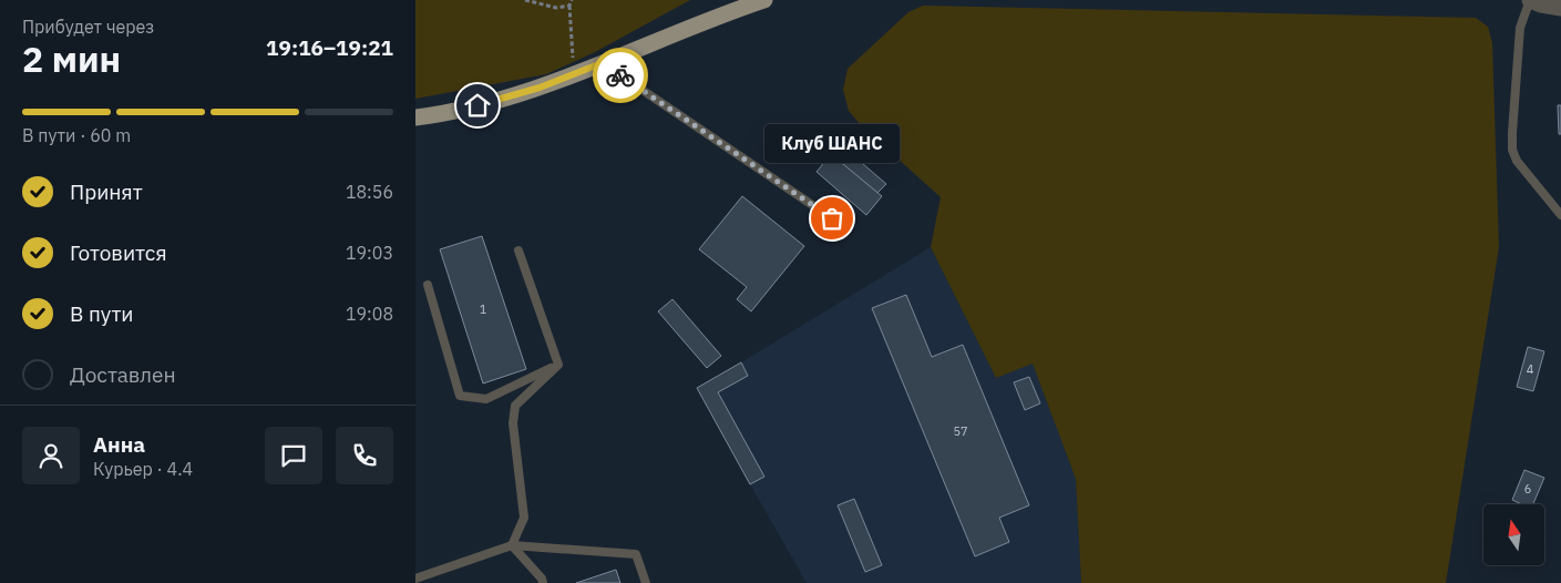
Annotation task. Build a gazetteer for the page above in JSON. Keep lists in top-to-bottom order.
{
  "places": ["Клуб ШАНС"],
  "house_numbers": [
    "1",
    "4",
    "57",
    "6"
  ],
  "north": "top",
  "page": {
    "heading": ["2 мин", "Прибудет через", "19:16–19:21"],
    "panel": ["Анна", "Курьер · 4.4"],
    "bar": "В пути · 60 m",
    "bubble": "Клуб ШАНС",
    "list": [
      ["Принят", "18:56"],
      ["Готовится", "19:03"],
      ["В пути", "19:08"],
      "Доставлен"
    ]
  }
}
